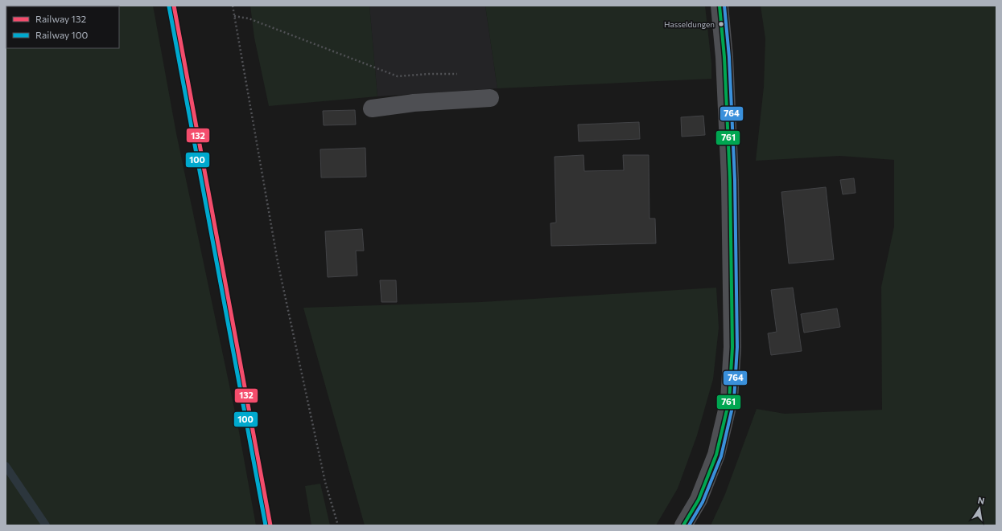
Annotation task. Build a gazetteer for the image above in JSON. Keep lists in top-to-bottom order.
{
  "places": ["Hasseldungen"],
  "lines": [
    "rail line 132",
    "transit line 761",
    "transit line 764",
    "rail line 100"
  ],
  "legend": ["Railway 132", "Railway 100"],
  "north": "top"
}
